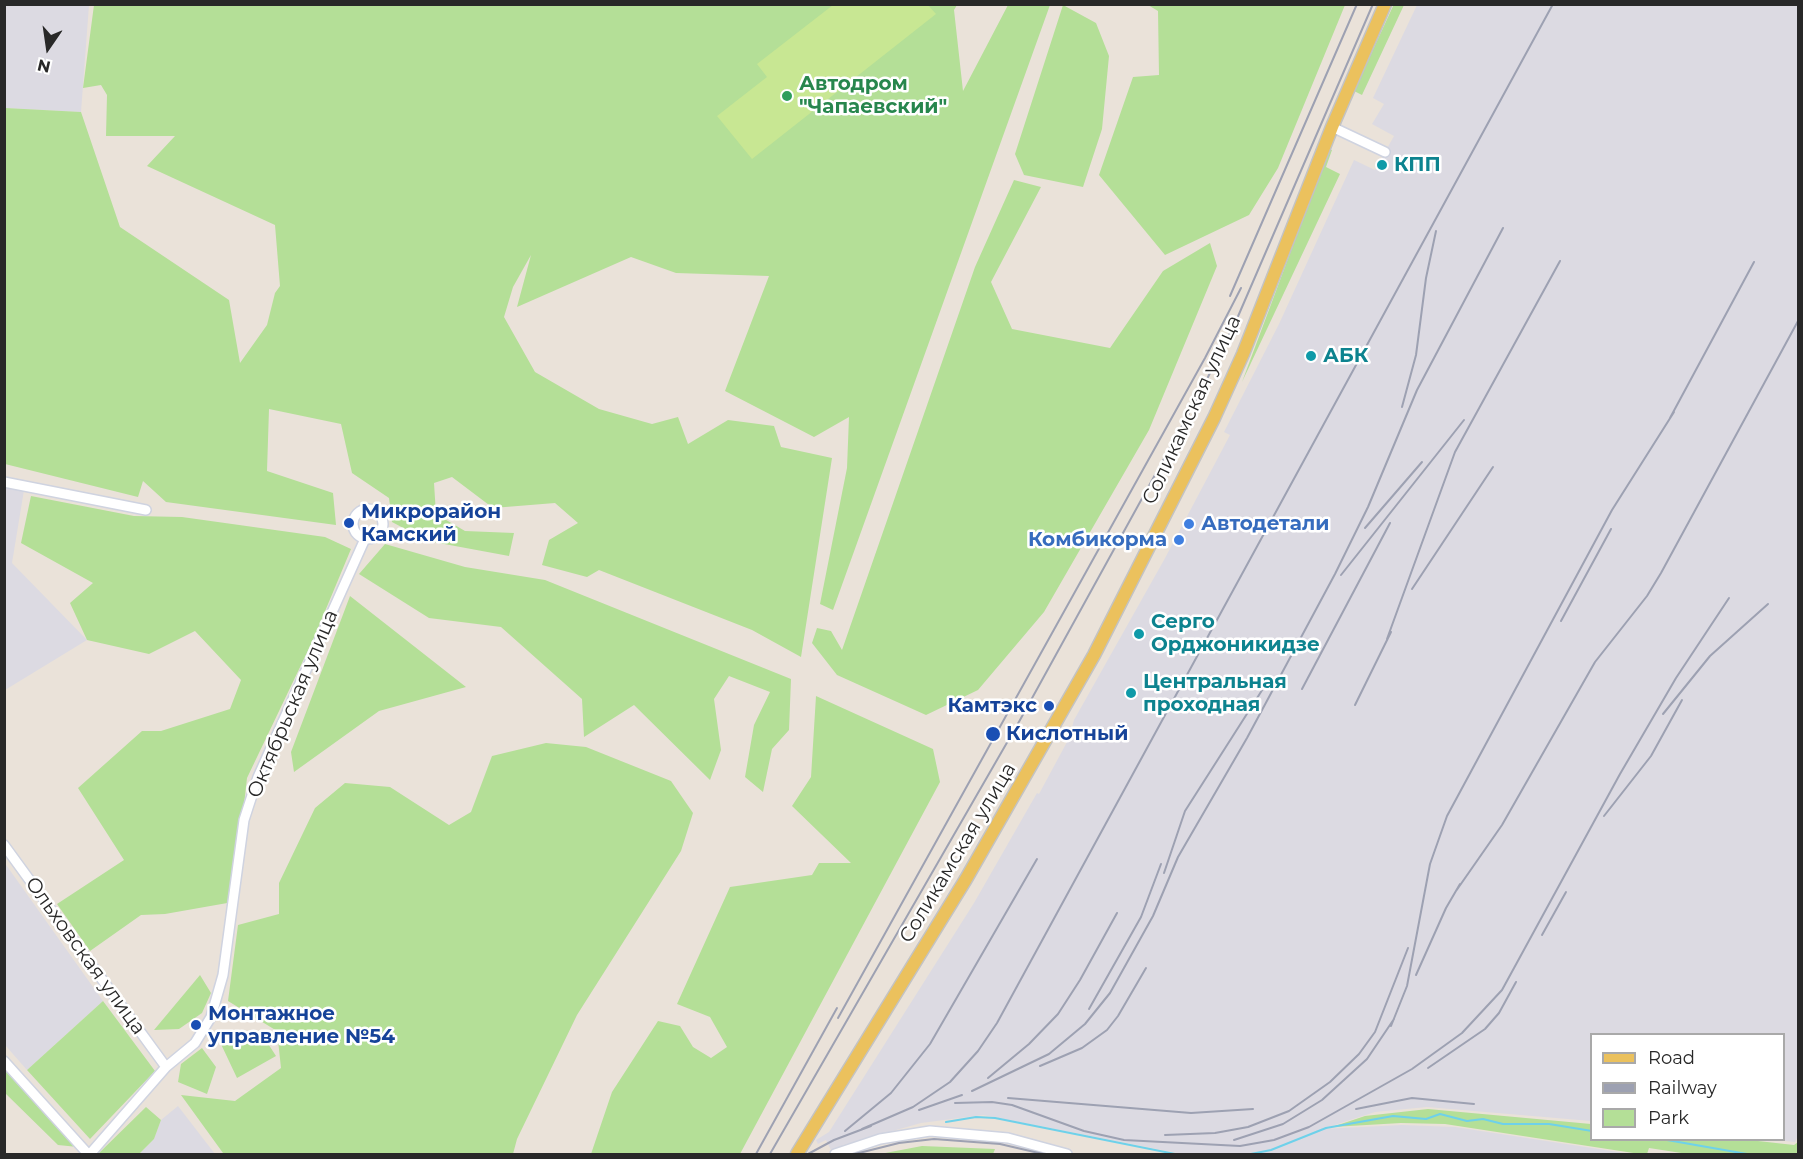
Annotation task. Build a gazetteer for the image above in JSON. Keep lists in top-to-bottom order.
{
  "streets": {
    "main road": ["Соликамская улица"],
    "street": ["Октябрьская улица", "Ольховская улица"]
  },
  "crossings": [
    ["Октябрьская улица", "Ольховская улица"]
  ],
  "places": [
    "Автодром \"Чапаевский\"",
    "КПП",
    "АБК",
    "Микрорайон Камский",
    "Автодетали",
    "Комбикорма",
    "Серго Орджоникидзе",
    "Центральная проходная",
    "Камтэкс",
    "Кислотный",
    "Монтажное управление №54"
  ],
  "legend": ["Road", "Railway", "Park"],
  "north": "bottom"
}
